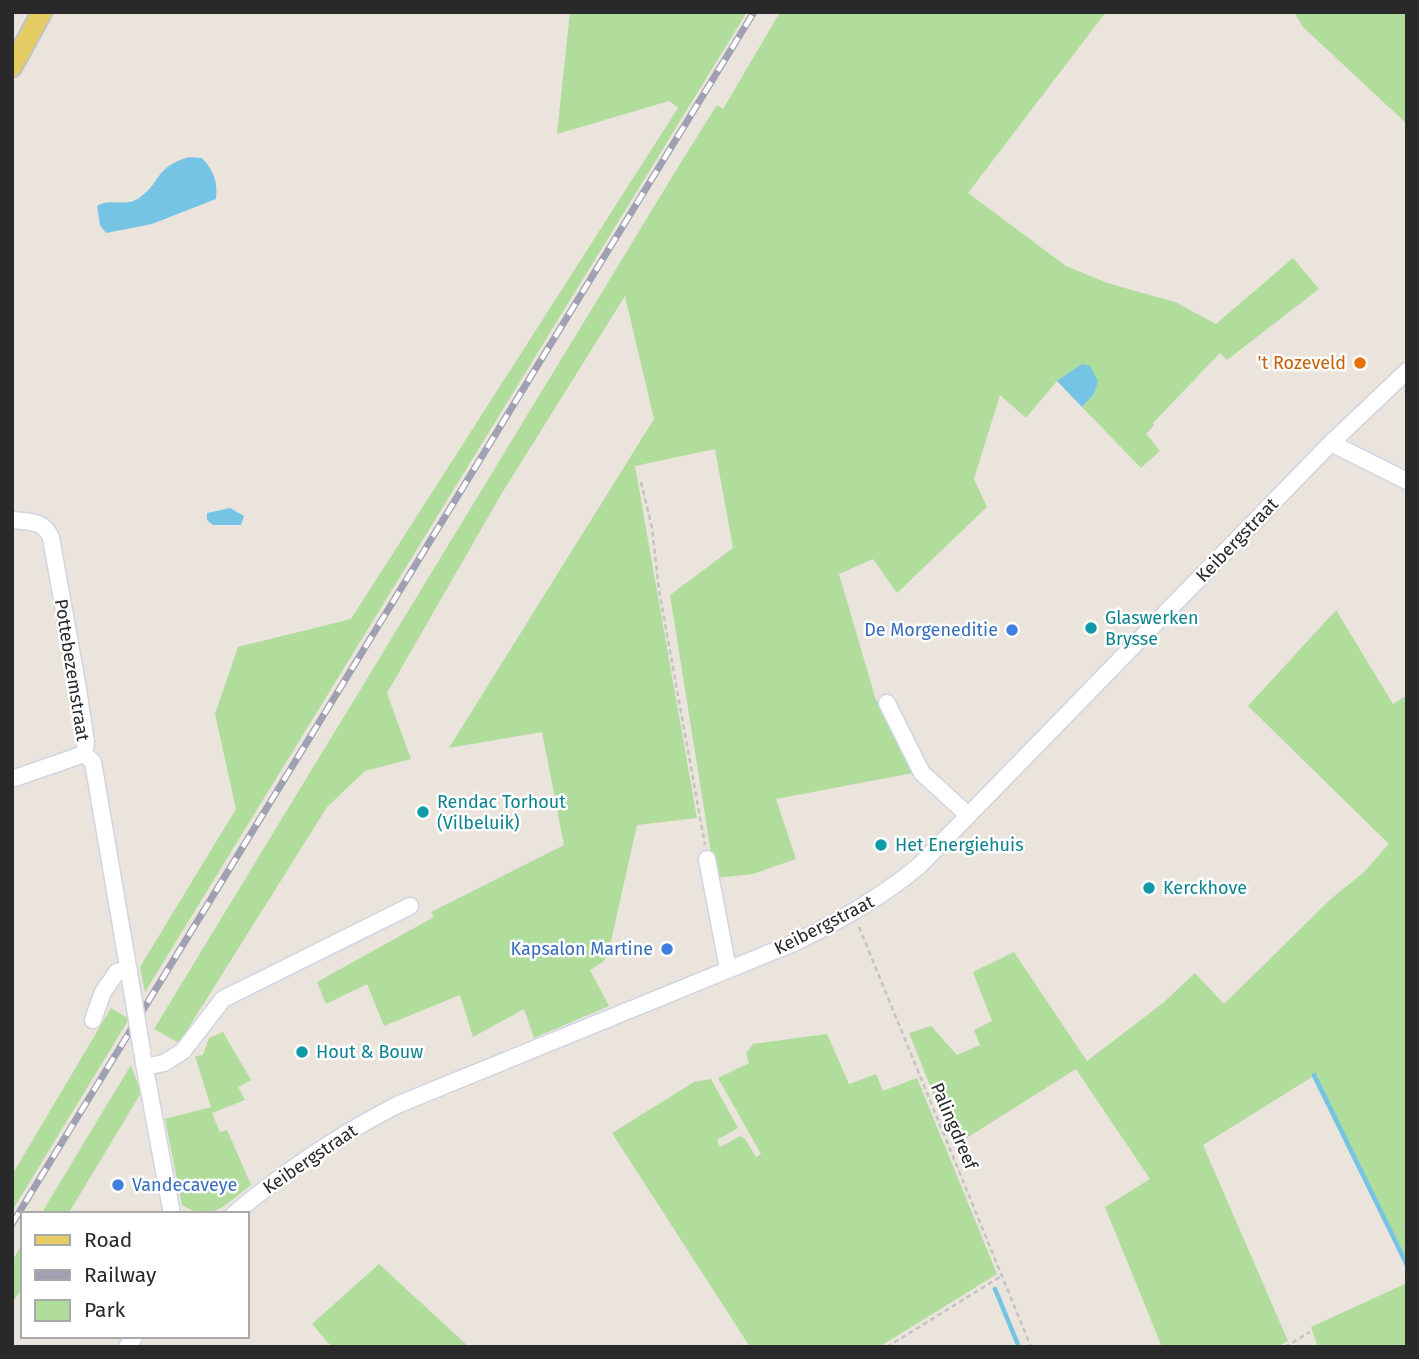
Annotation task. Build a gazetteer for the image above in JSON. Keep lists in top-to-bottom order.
{
  "streets": {
    "street": ["Keibergstraat", "Pottebezemstraat"],
    "path": ["Palingdreef"]
  },
  "crossings": [
    ["Keibergstraat", "Palingdreef"]
  ],
  "places": [
    "'t Rozeveld",
    "Glaswerken Brysse",
    "De Morgeneditie",
    "Rendac Torhout (Vilbeluik)",
    "Het Energiehuis",
    "Kerckhove",
    "Kapsalon Martine",
    "Hout & Bouw",
    "Vandecaveye"
  ],
  "legend": ["Road", "Railway", "Park"]
}
